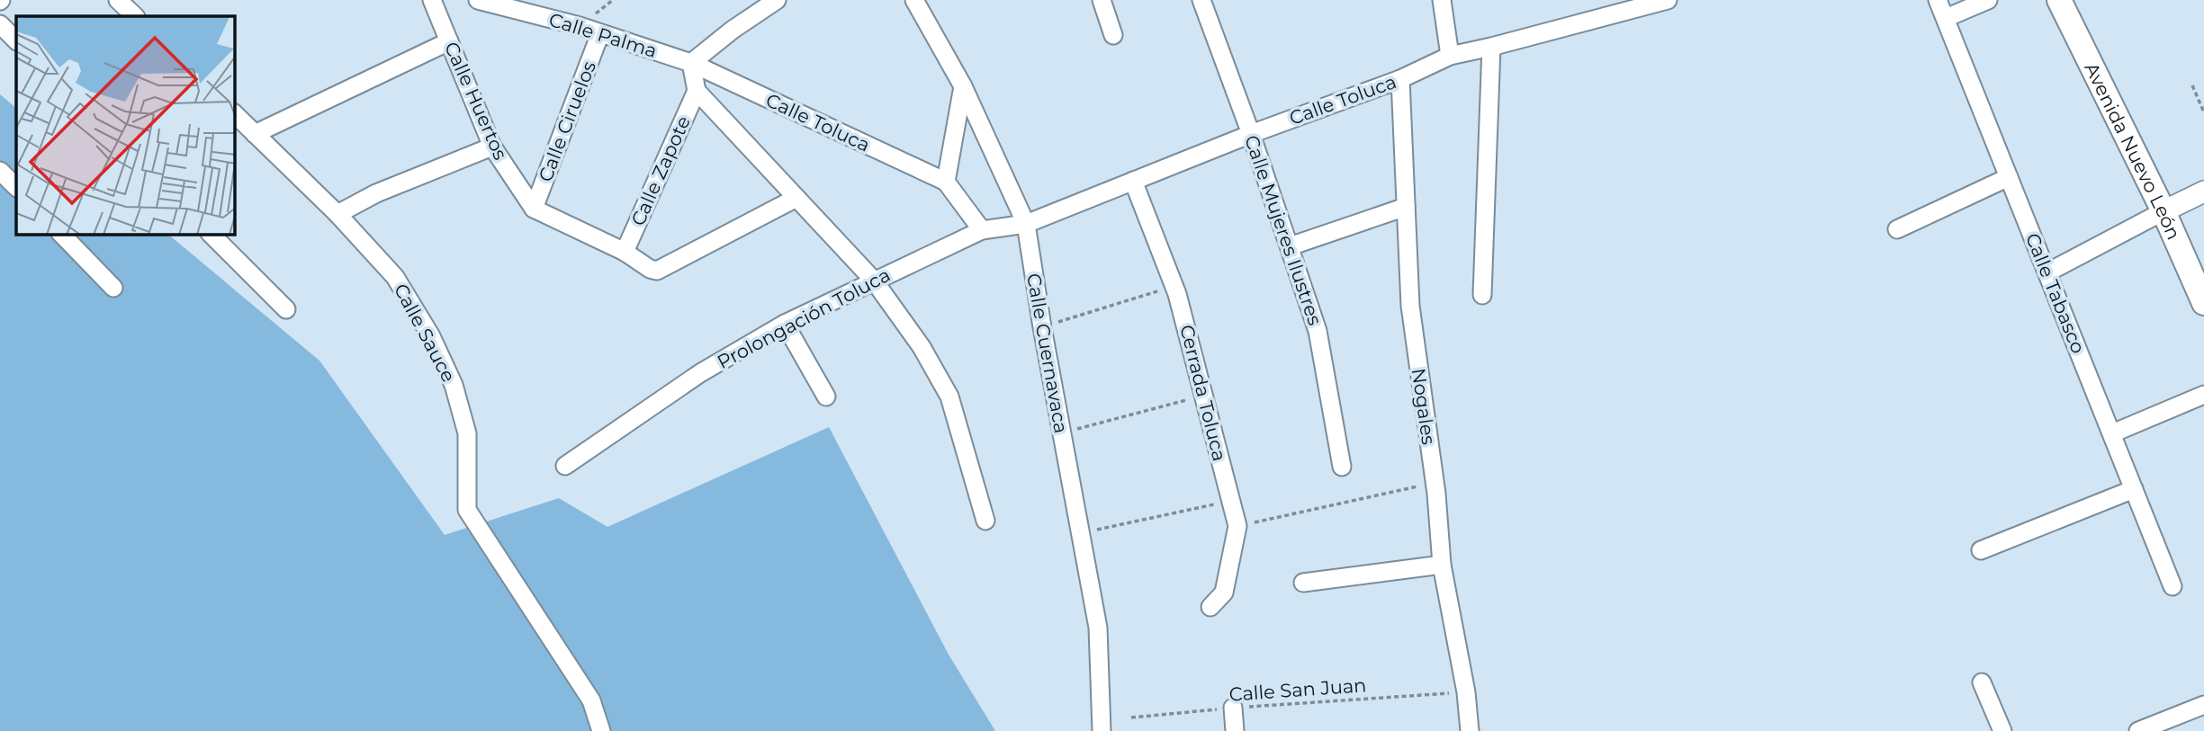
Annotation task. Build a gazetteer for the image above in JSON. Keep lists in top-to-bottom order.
{
  "streets": {
    "main road": ["Avenida Nuevo León"],
    "street": [
      "Calle Palma",
      "Calle Toluca",
      "Calle Huertos",
      "Calle Ciruelos",
      "Calle Zapote",
      "Calle Mujeres Ilustres",
      "Calle Tabasco",
      "Prolongación Toluca",
      "Calle Sauce",
      "Calle Cuernavaca",
      "Cerrada Toluca",
      "Nogales"
    ],
    "path": ["Calle San Juan"]
  },
  "crossings": [
    ["Calle Palma", "Calle Toluca"],
    ["Calle Palma", "Calle Ciruelos"],
    ["Calle Toluca", "Calle Mujeres Ilustres"],
    ["Calle Toluca", "Prolongación Toluca"],
    ["Calle Toluca", "Calle Cuernavaca"],
    ["Calle Toluca", "Cerrada Toluca"],
    ["Calle Toluca", "Nogales"],
    ["Calle Huertos", "Calle Ciruelos"],
    ["Prolongación Toluca", "Calle Cuernavaca"],
    ["Nogales", "Calle San Juan"]
  ]
}
